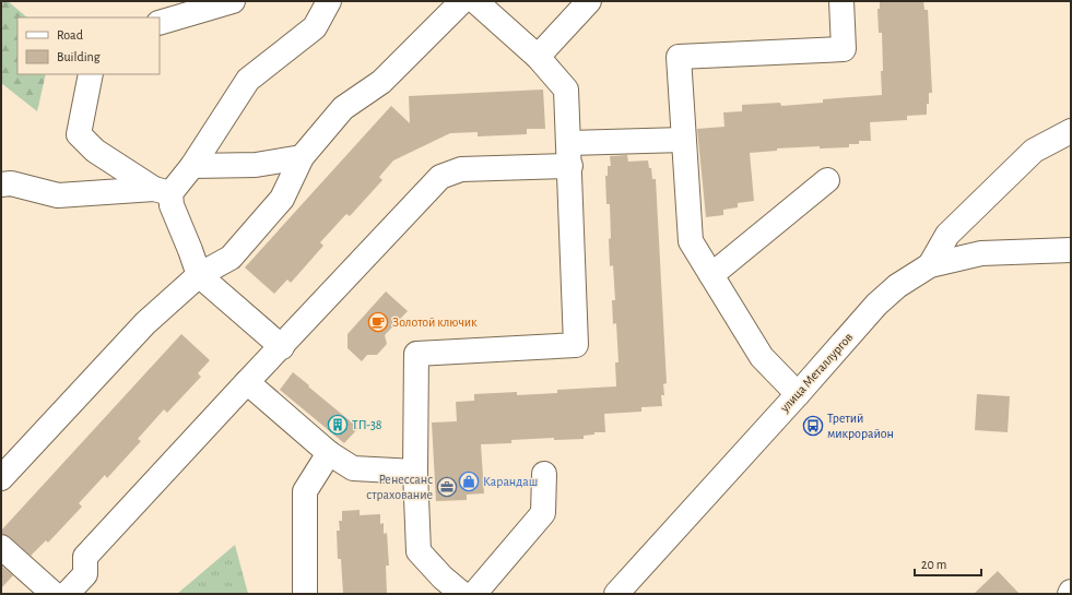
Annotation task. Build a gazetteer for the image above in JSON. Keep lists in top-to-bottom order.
{
  "streets": {
    "street": ["улица Металлургов"]
  },
  "places": {
    "cafe": ["Золотой ключик"],
    "building": ["ТП-38"],
    "bus stop": ["Третий микрорайон"],
    "shop": ["Карандаш"],
    "office": ["Ренессанс страхование"]
  },
  "legend": ["Road", "Building"],
  "scale_bar": "20 m"
}
